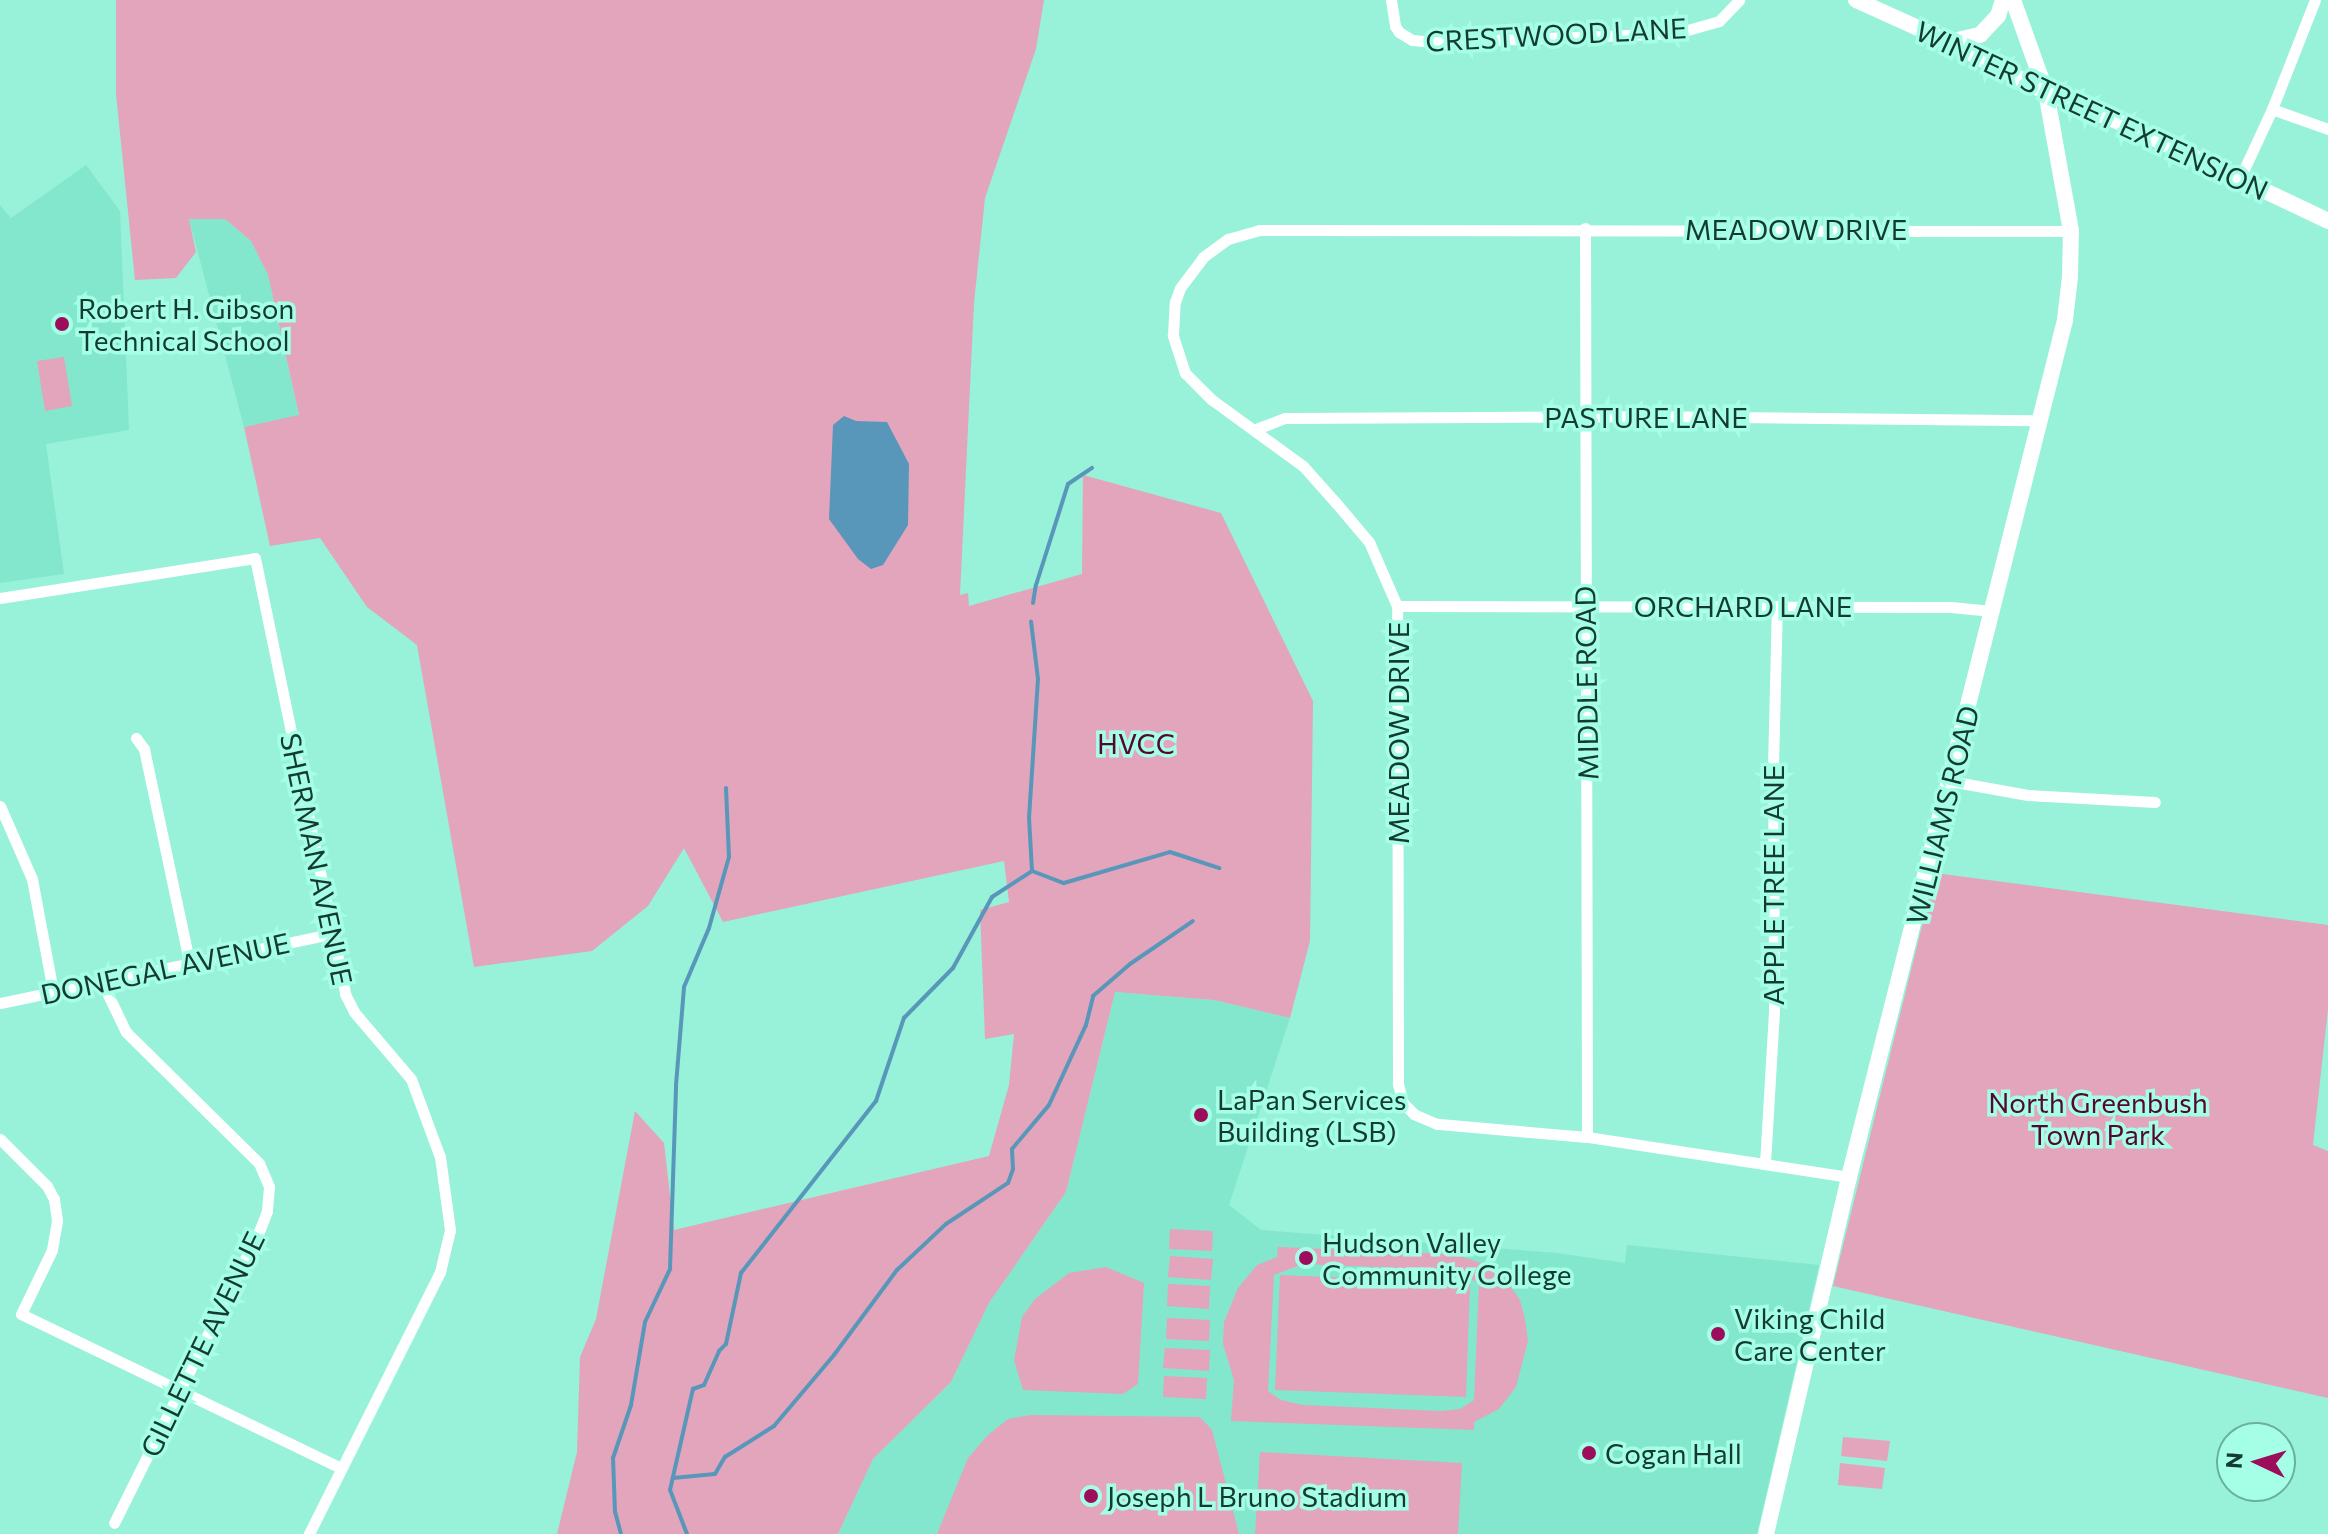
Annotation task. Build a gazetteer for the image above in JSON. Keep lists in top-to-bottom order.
{
  "streets": {
    "main road": ["WINTER STREET EXTENSION", "WILLIAMS ROAD"],
    "street": [
      "CRESTWOOD LANE",
      "MEADOW DRIVE",
      "PASTURE LANE",
      "ORCHARD LANE",
      "MIDDLE ROAD",
      "SHERMAN AVENUE",
      "APPLE TREE LANE",
      "DONEGAL AVENUE",
      "GILLETTE AVENUE"
    ]
  },
  "crossings": [
    ["WINTER STREET EXTENSION", "WILLIAMS ROAD"],
    ["MEADOW DRIVE", "PASTURE LANE"],
    ["MEADOW DRIVE", "ORCHARD LANE"],
    ["MEADOW DRIVE", "MIDDLE ROAD"],
    ["MEADOW DRIVE", "WILLIAMS ROAD"],
    ["MEADOW DRIVE", "APPLE TREE LANE"],
    ["PASTURE LANE", "MIDDLE ROAD"],
    ["PASTURE LANE", "WILLIAMS ROAD"],
    ["ORCHARD LANE", "MIDDLE ROAD"],
    ["ORCHARD LANE", "WILLIAMS ROAD"],
    ["ORCHARD LANE", "APPLE TREE LANE"],
    ["SHERMAN AVENUE", "DONEGAL AVENUE"],
    ["DONEGAL AVENUE", "GILLETTE AVENUE"]
  ],
  "parks": ["HVCC", "North Greenbush Town Park"],
  "places": [
    "Robert H. Gibson Technical School",
    "LaPan Services Building (LSB)",
    "Hudson Valley Community College",
    "Viking Child Care Center",
    "Cogan Hall",
    "Joseph L Bruno Stadium"
  ],
  "north": "left"
}
